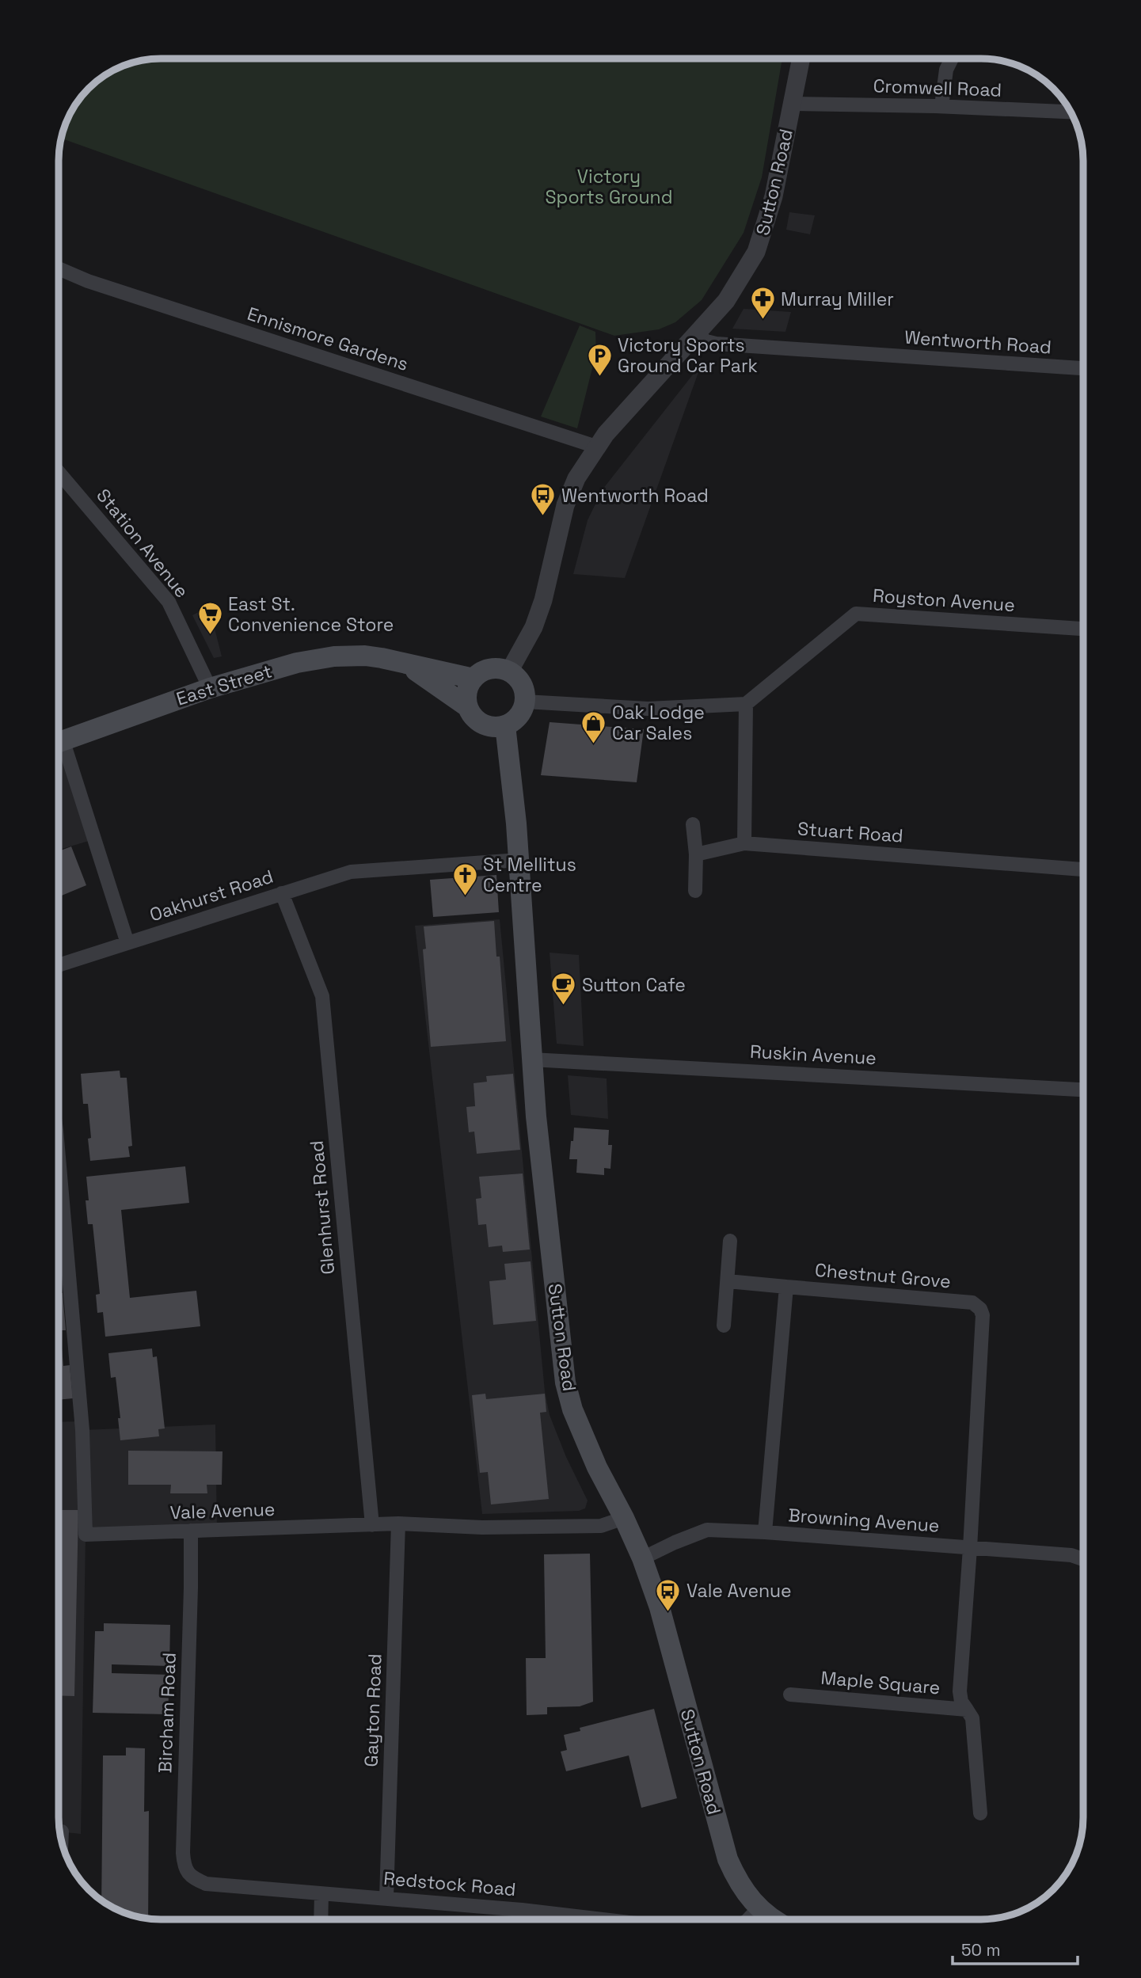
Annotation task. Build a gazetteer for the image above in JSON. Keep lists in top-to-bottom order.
{
  "streets": {
    "main road": ["Sutton Road", "East Street"],
    "street": [
      "Cromwell Road",
      "Ennismore Gardens",
      "Wentworth Road",
      "Station Avenue",
      "Royston Avenue",
      "Stuart Road",
      "Oakhurst Road",
      "Ruskin Avenue",
      "Glenhurst Road",
      "Chestnut Grove",
      "Vale Avenue",
      "Browning Avenue",
      "Maple Square",
      "Gayton Road",
      "Bircham Road",
      "Redstock Road"
    ]
  },
  "crossings": [
    ["Cromwell Road", "Sutton Road"],
    ["Sutton Road", "Ennismore Gardens"],
    ["Sutton Road", "Wentworth Road"],
    ["Sutton Road", "East Street"],
    ["Sutton Road", "Oakhurst Road"],
    ["Sutton Road", "Ruskin Avenue"],
    ["Sutton Road", "Vale Avenue"],
    ["Sutton Road", "Browning Avenue"],
    ["Station Avenue", "East Street"],
    ["Oakhurst Road", "Glenhurst Road"],
    ["Glenhurst Road", "Vale Avenue"],
    ["Chestnut Grove", "Browning Avenue"],
    ["Chestnut Grove", "Maple Square"],
    ["Vale Avenue", "Gayton Road"],
    ["Vale Avenue", "Bircham Road"],
    ["Browning Avenue", "Maple Square"],
    ["Gayton Road", "Redstock Road"],
    ["Bircham Road", "Redstock Road"]
  ],
  "parks": ["Victory Sports Ground"],
  "places": {
    "pharmacy": ["Murray Miller"],
    "parking": ["Victory Sports Ground Car Park"],
    "bus stop": ["Wentworth Road", "Vale Avenue"],
    "supermarket": ["East St. Convenience Store"],
    "shop": ["Oak Lodge Car Sales"],
    "church": ["St Mellitus Centre"],
    "cafe": ["Sutton Cafe"]
  },
  "scale_bar": "50 m"
}
